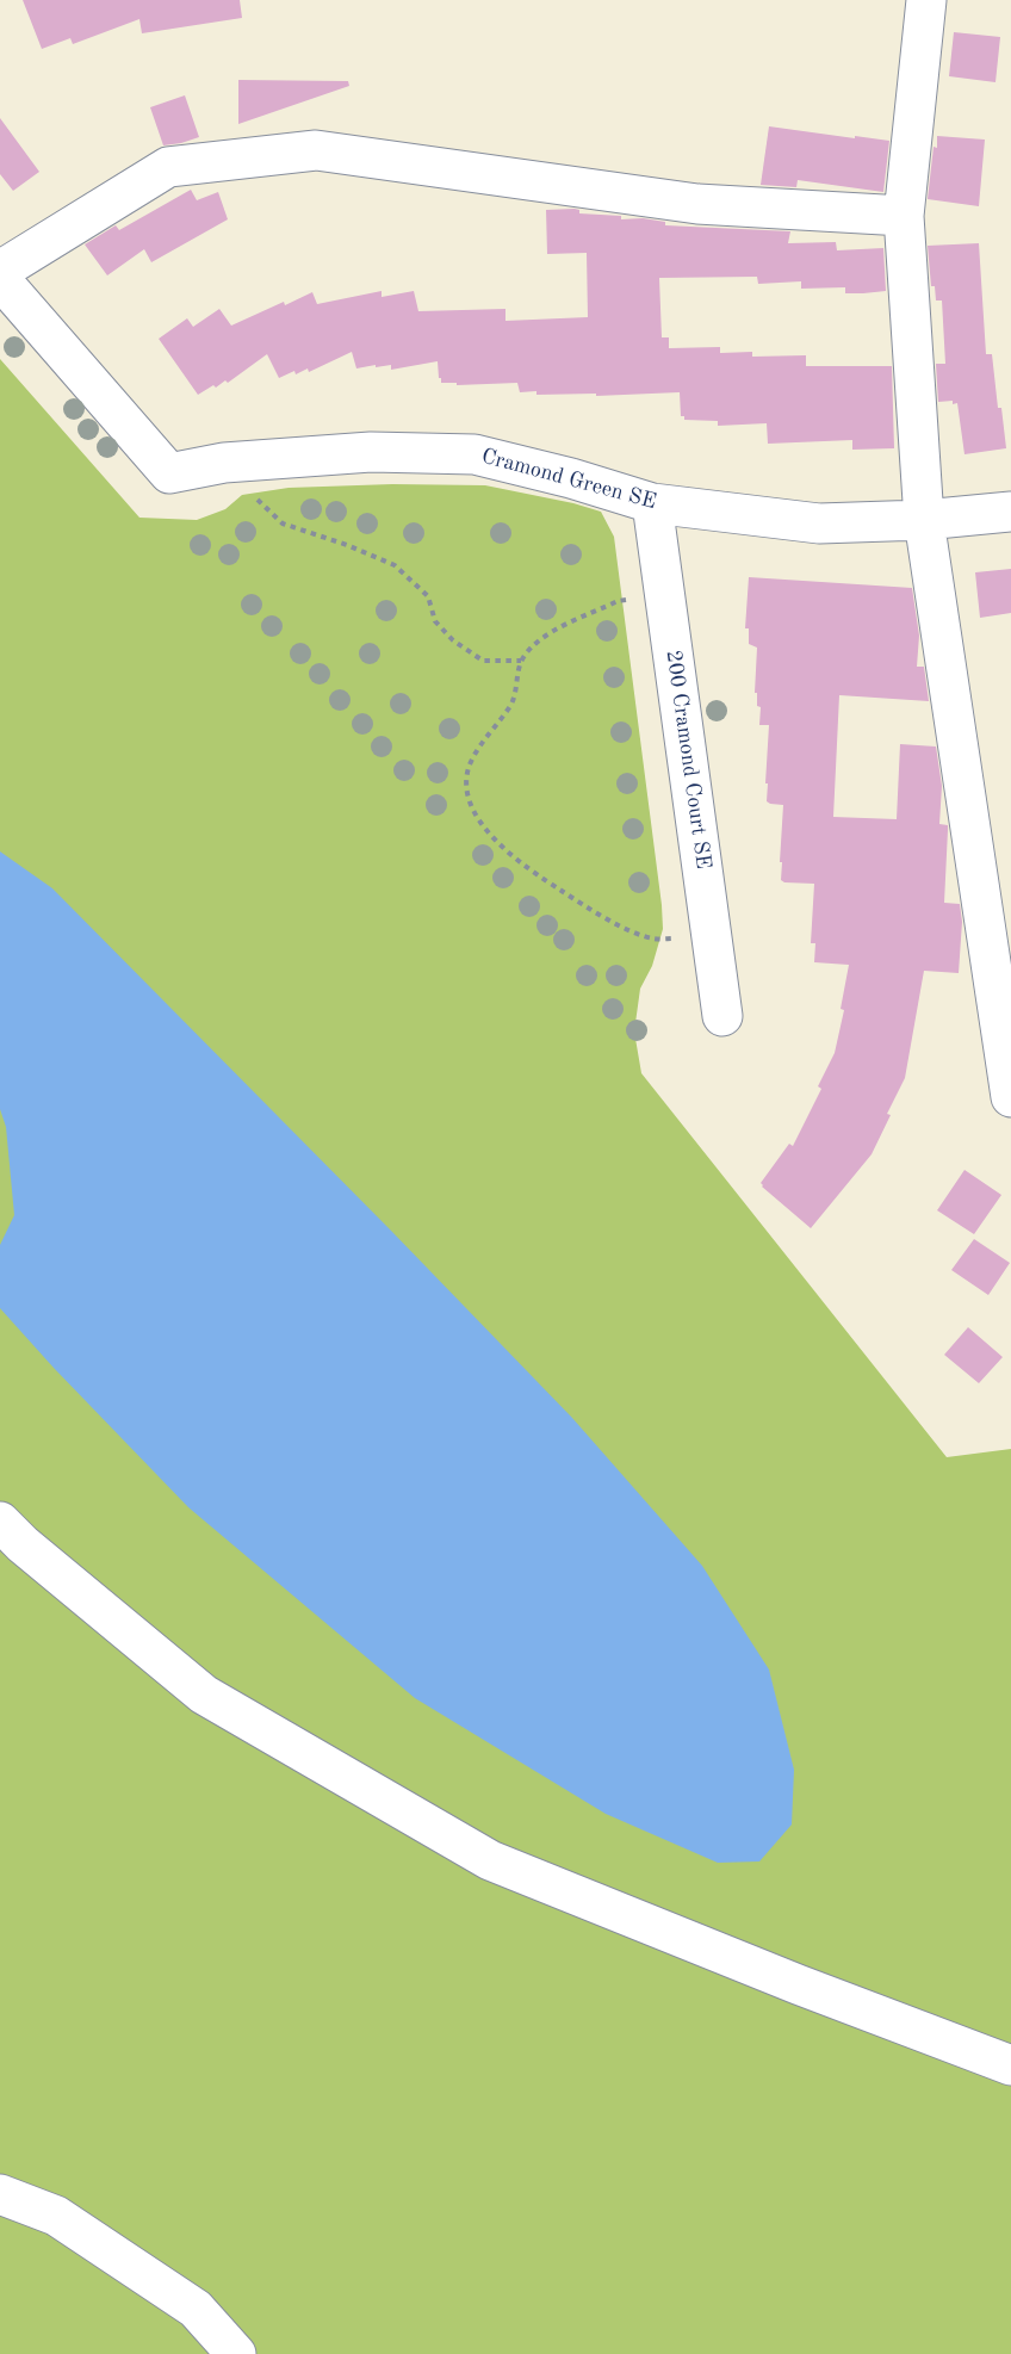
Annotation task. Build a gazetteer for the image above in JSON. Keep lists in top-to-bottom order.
{
  "streets": {
    "main road": ["Cramond Green SE", "200 Cramond Court SE"]
  },
  "crossings": [
    ["Cramond Green SE", "200 Cramond Court SE"]
  ]
}
